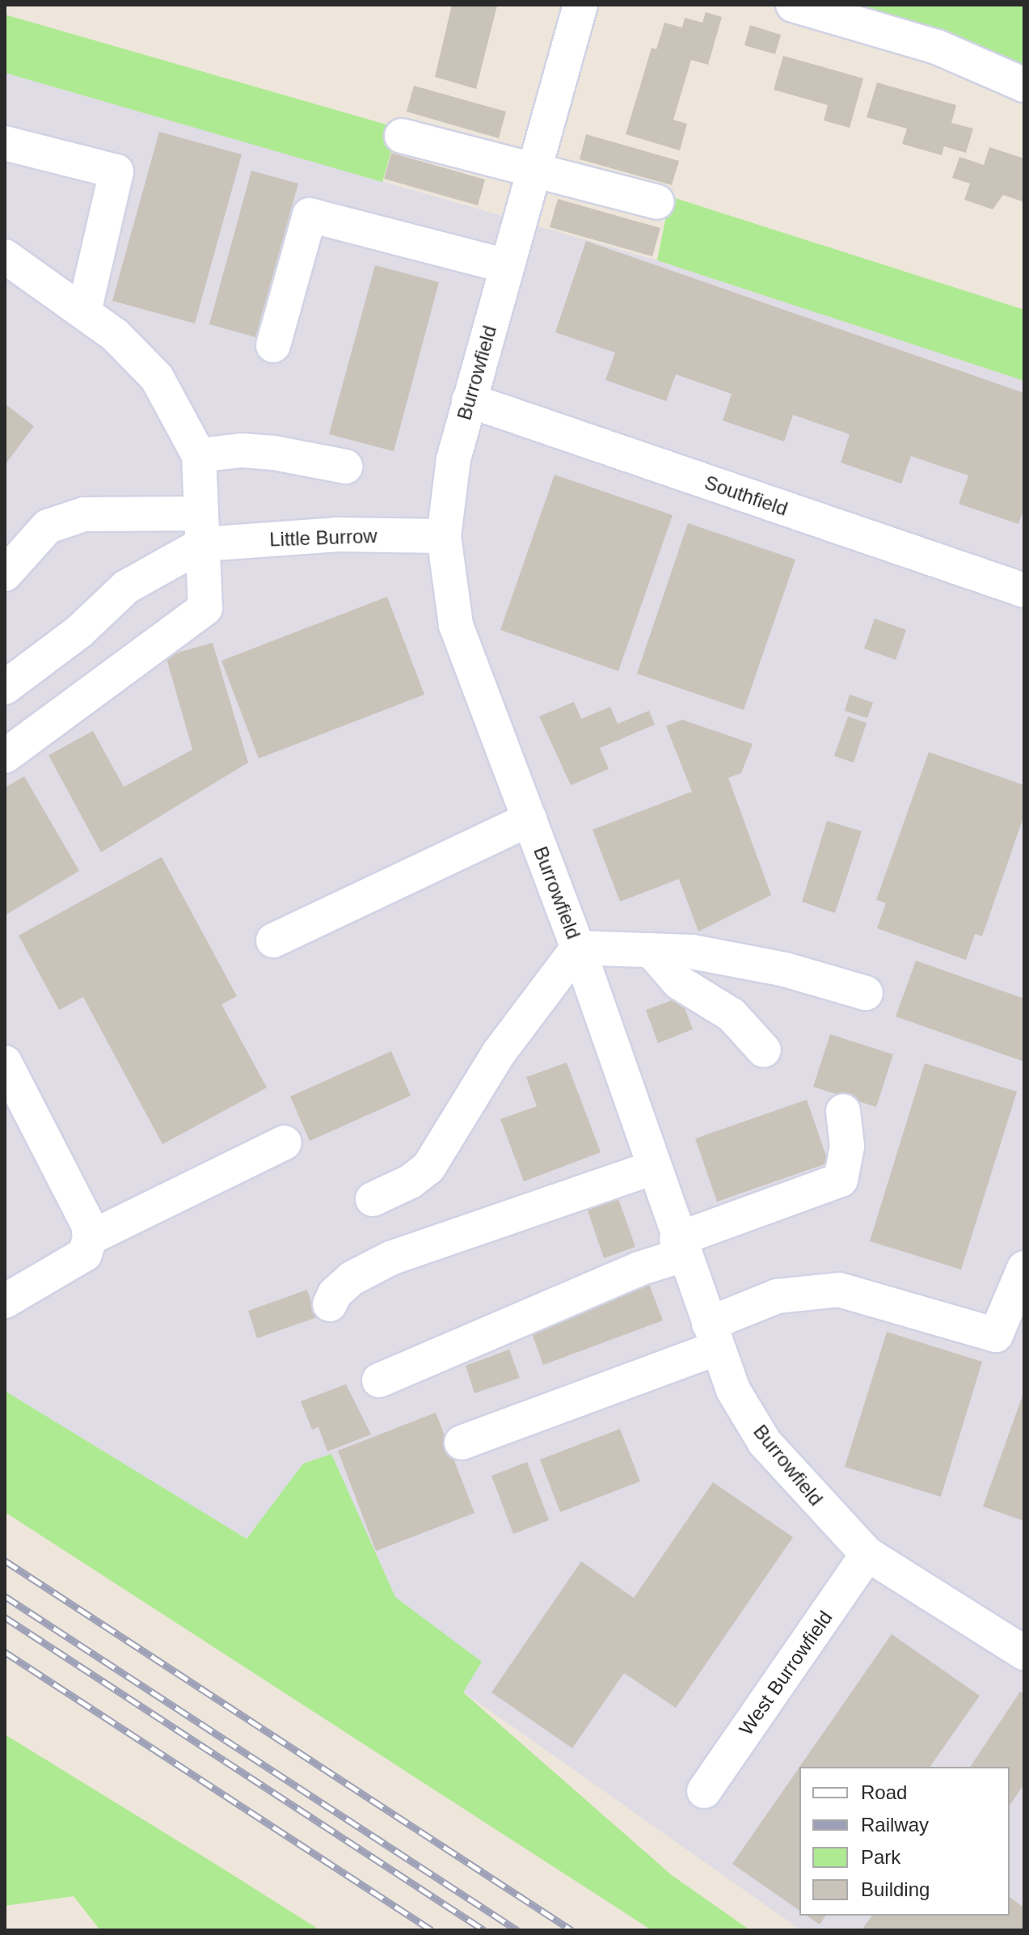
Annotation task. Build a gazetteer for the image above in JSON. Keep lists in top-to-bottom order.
{
  "streets": {
    "street": [
      "Burrowfield",
      "Southfield",
      "Little Burrow",
      "West Burrowfield"
    ]
  },
  "crossings": [
    ["Burrowfield", "Southfield"],
    ["Burrowfield", "Little Burrow"],
    ["Burrowfield", "West Burrowfield"]
  ],
  "legend": [
    "Road",
    "Railway",
    "Park",
    "Building"
  ]
}
